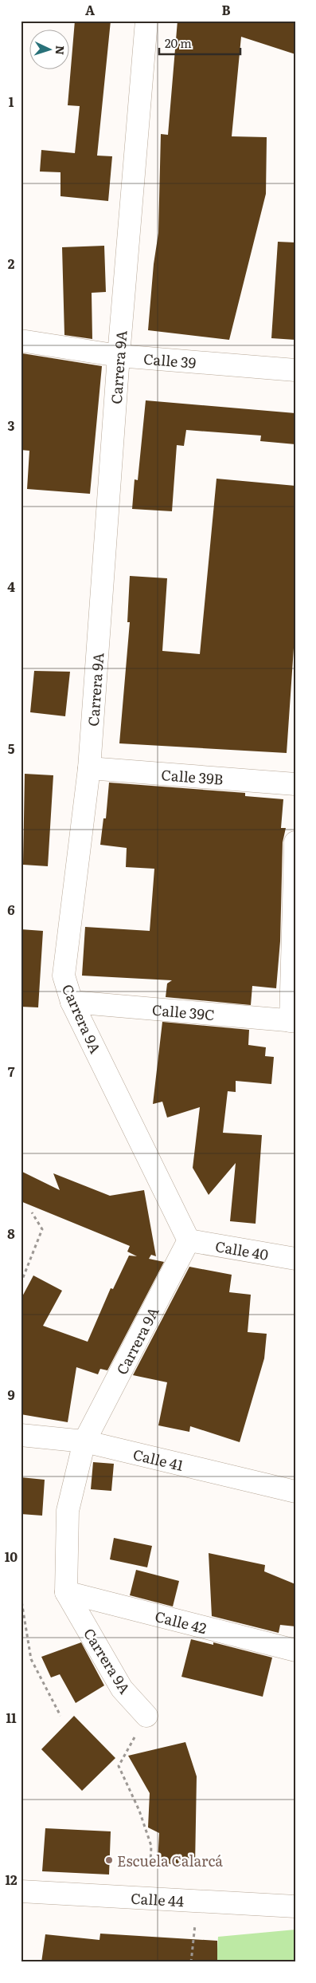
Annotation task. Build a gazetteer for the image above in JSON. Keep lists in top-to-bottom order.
{
  "streets": {
    "street": [
      "Calle 39",
      "Carrera 9A",
      "Calle 39B",
      "Calle 39C",
      "Calle 40",
      "Calle 41",
      "Calle 42",
      "Calle 44"
    ]
  },
  "crossings": [
    ["Calle 39", "Carrera 9A"],
    ["Carrera 9A", "Calle 39B"],
    ["Carrera 9A", "Calle 39C"],
    ["Carrera 9A", "Calle 40"],
    ["Carrera 9A", "Calle 41"],
    ["Carrera 9A", "Calle 42"]
  ],
  "places": ["Escuela Calarcá"],
  "scale_bar": "20 m",
  "north": "right",
  "grid": {
    "columns": ["A", "B"],
    "rows": [
      "1",
      "2",
      "3",
      "4",
      "5",
      "6",
      "7",
      "8",
      "9",
      "10",
      "11",
      "12"
    ]
  }
}
